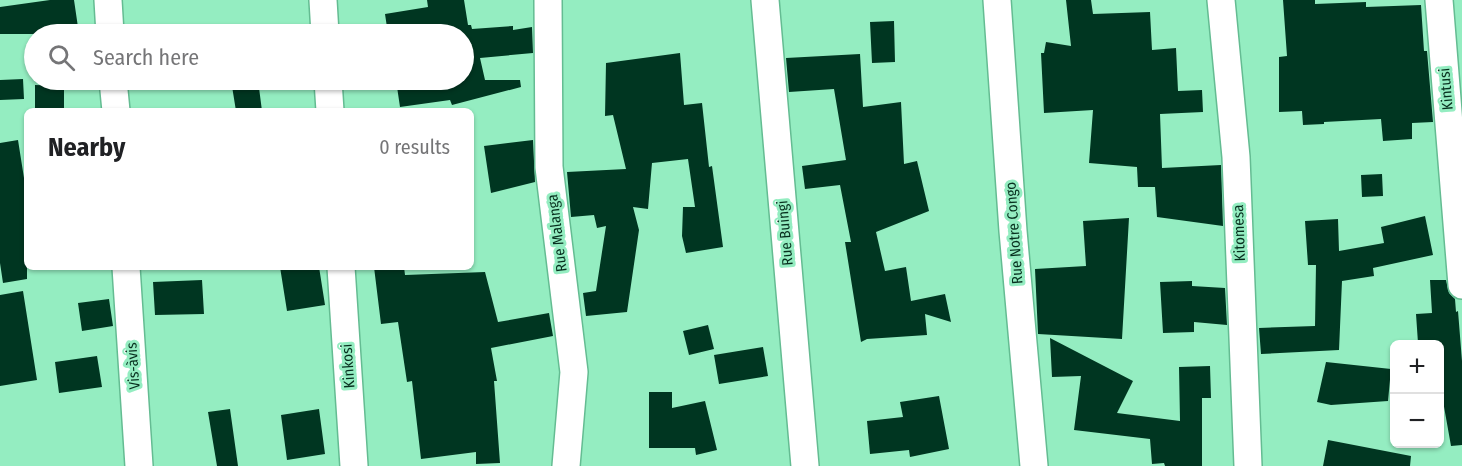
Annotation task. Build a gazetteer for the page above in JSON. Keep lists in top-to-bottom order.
{
  "streets": {
    "street": [
      "Kintusi",
      "Rue Malanga",
      "Rue Buingi",
      "Rue Notre Congo",
      "Kitomesa",
      "Vis-àvis",
      "Kinkosi"
    ]
  },
  "page": {
    "search": "Search here",
    "heading": ["Nearby", "0 results"],
    "map_buttons": ["+", "−"]
  }
}
